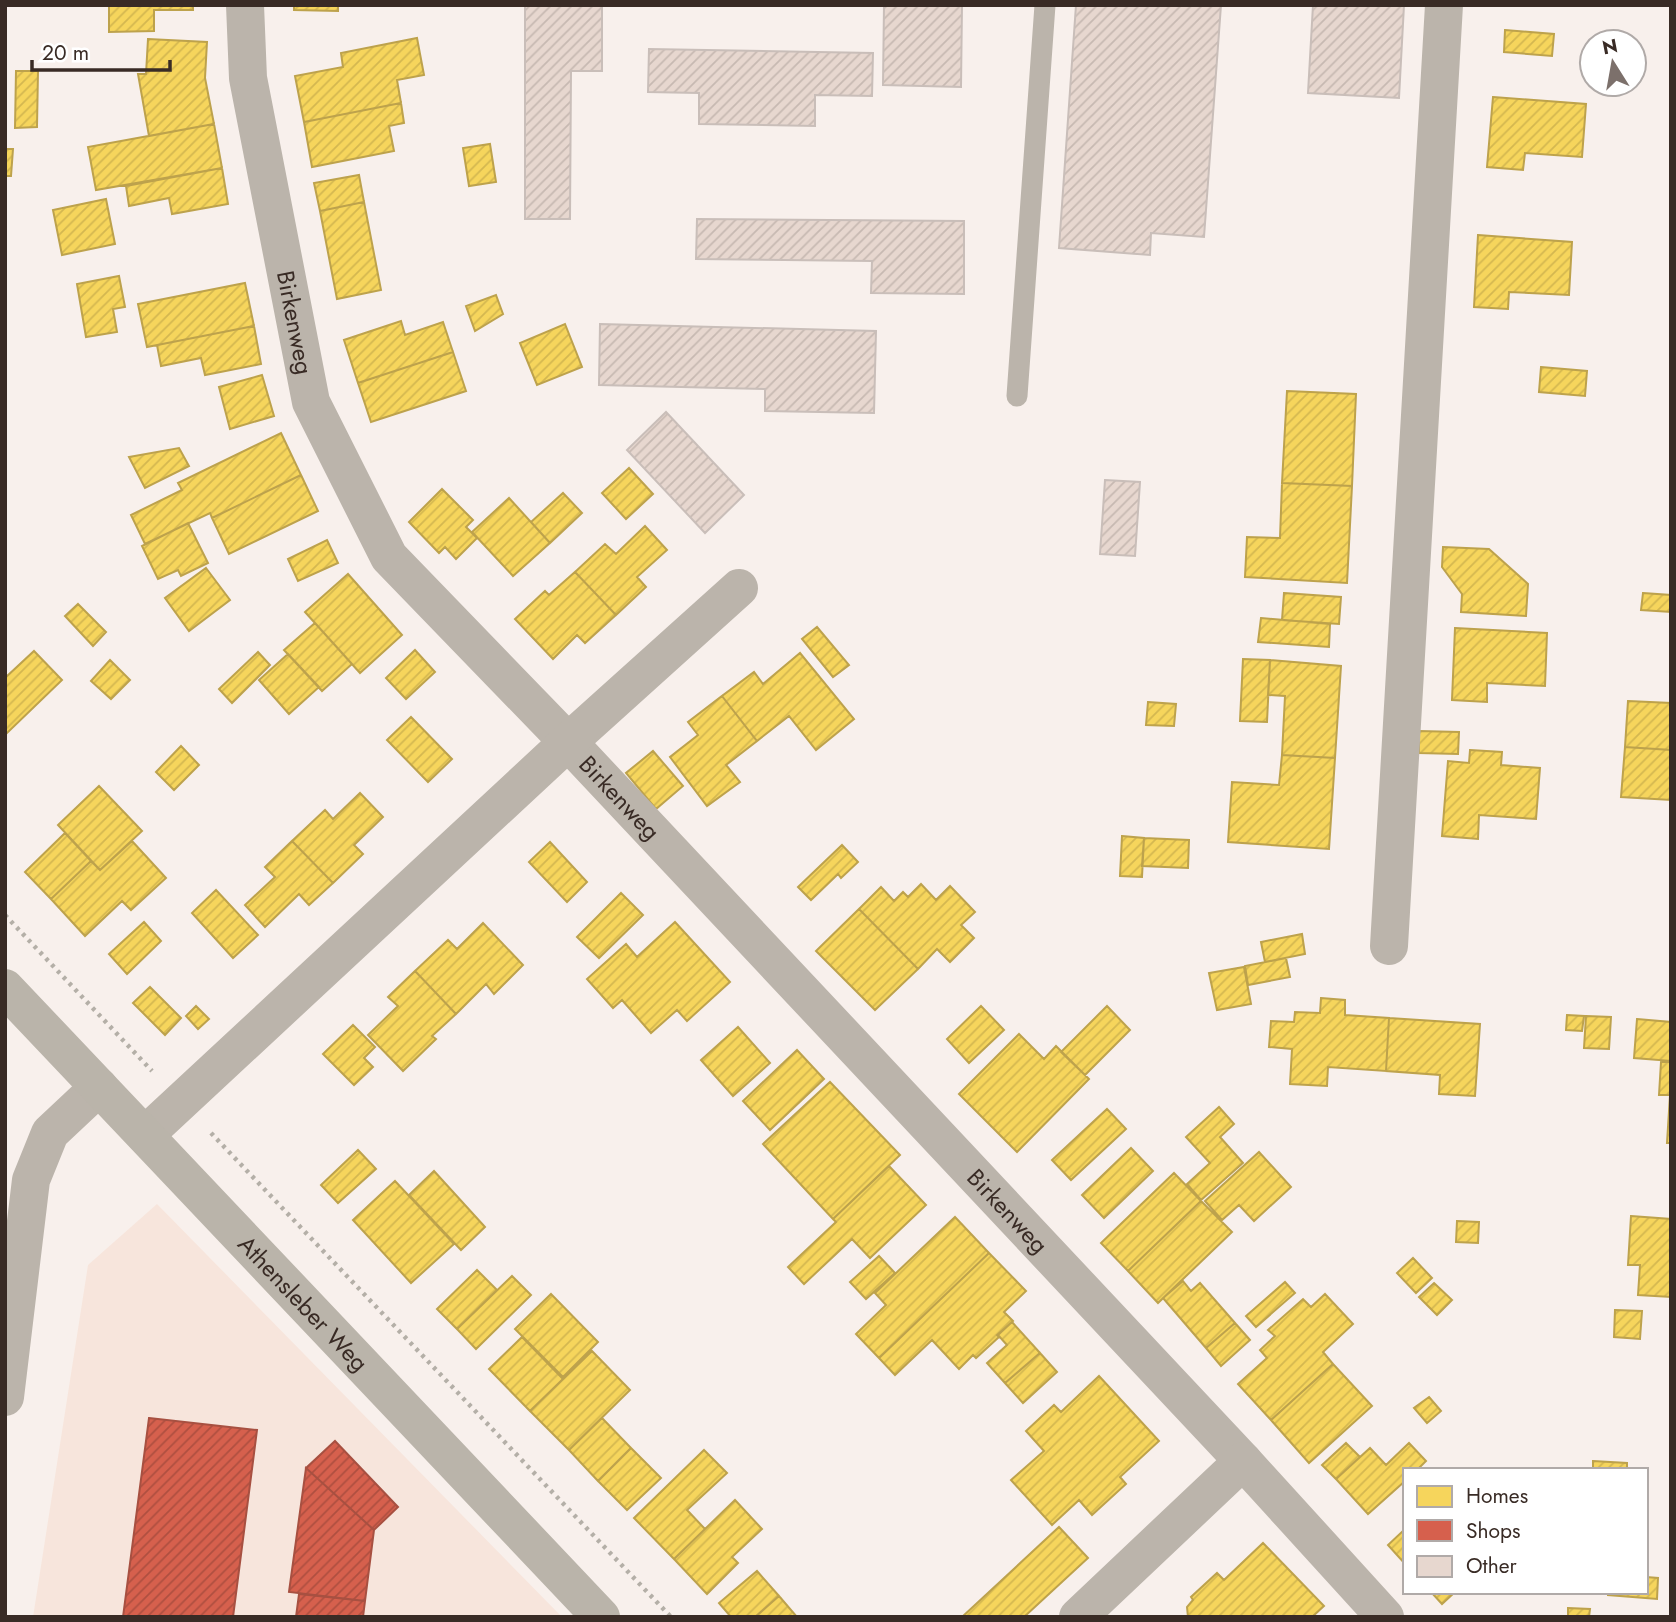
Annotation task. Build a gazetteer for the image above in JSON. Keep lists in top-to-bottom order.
{
  "streets": {
    "main road": ["Athensleber Weg"],
    "street": ["Birkenweg"]
  },
  "legend": ["Homes", "Shops", "Other"],
  "scale_bar": "20 m",
  "north": "top"
}
